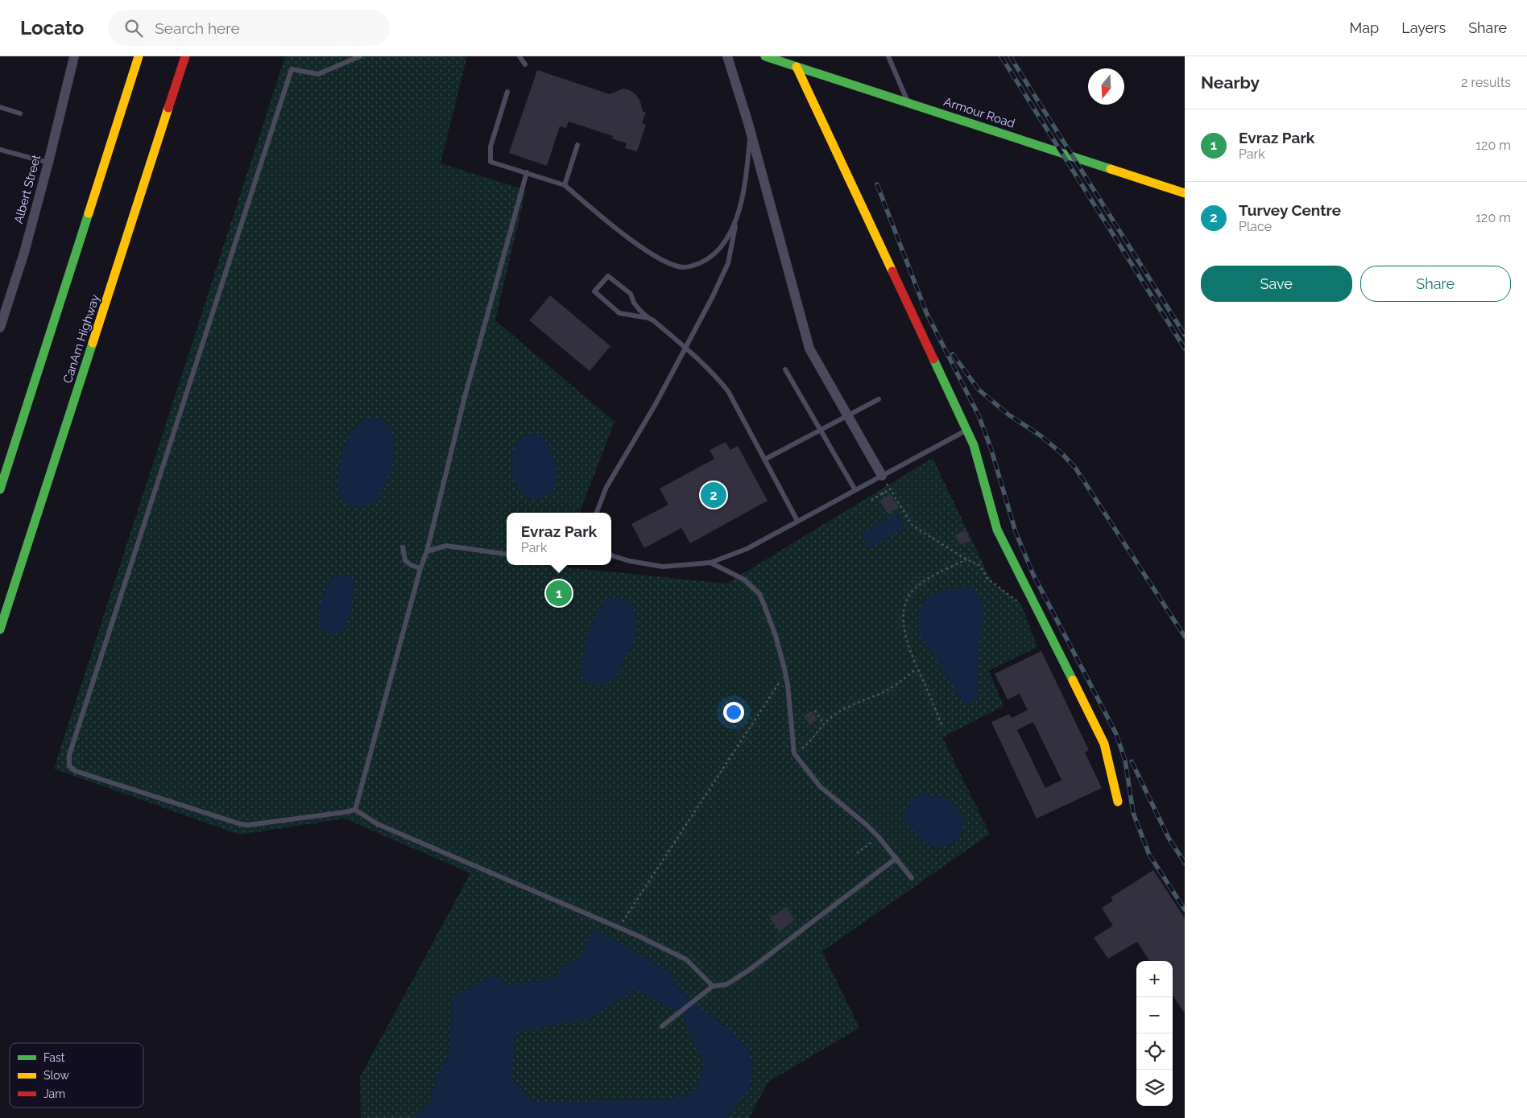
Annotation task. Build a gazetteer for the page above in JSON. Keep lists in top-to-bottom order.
{
  "streets": {
    "street": ["Armour Road", "Albert Street", "CanAm Highway"]
  },
  "legend": ["Fast", "Slow", "Jam"],
  "north": "bottom",
  "page": {
    "header": "Locato",
    "search": "Search here",
    "nav": ["Map", "Layers", "Share"],
    "heading": ["Nearby", "2 results"],
    "list": [
      {
        "mark": "1",
        "name": "Evraz Park",
        "note": "Park",
        "value": "120 m"
      },
      {
        "mark": "2",
        "name": "Turvey Centre",
        "note": "Place",
        "value": "120 m"
      }
    ],
    "buttons": ["Save", "Share"],
    "pins": ["2", "1"],
    "popup": ["Evraz Park", "Park"],
    "map_buttons": ["+", "−"]
  }
}
